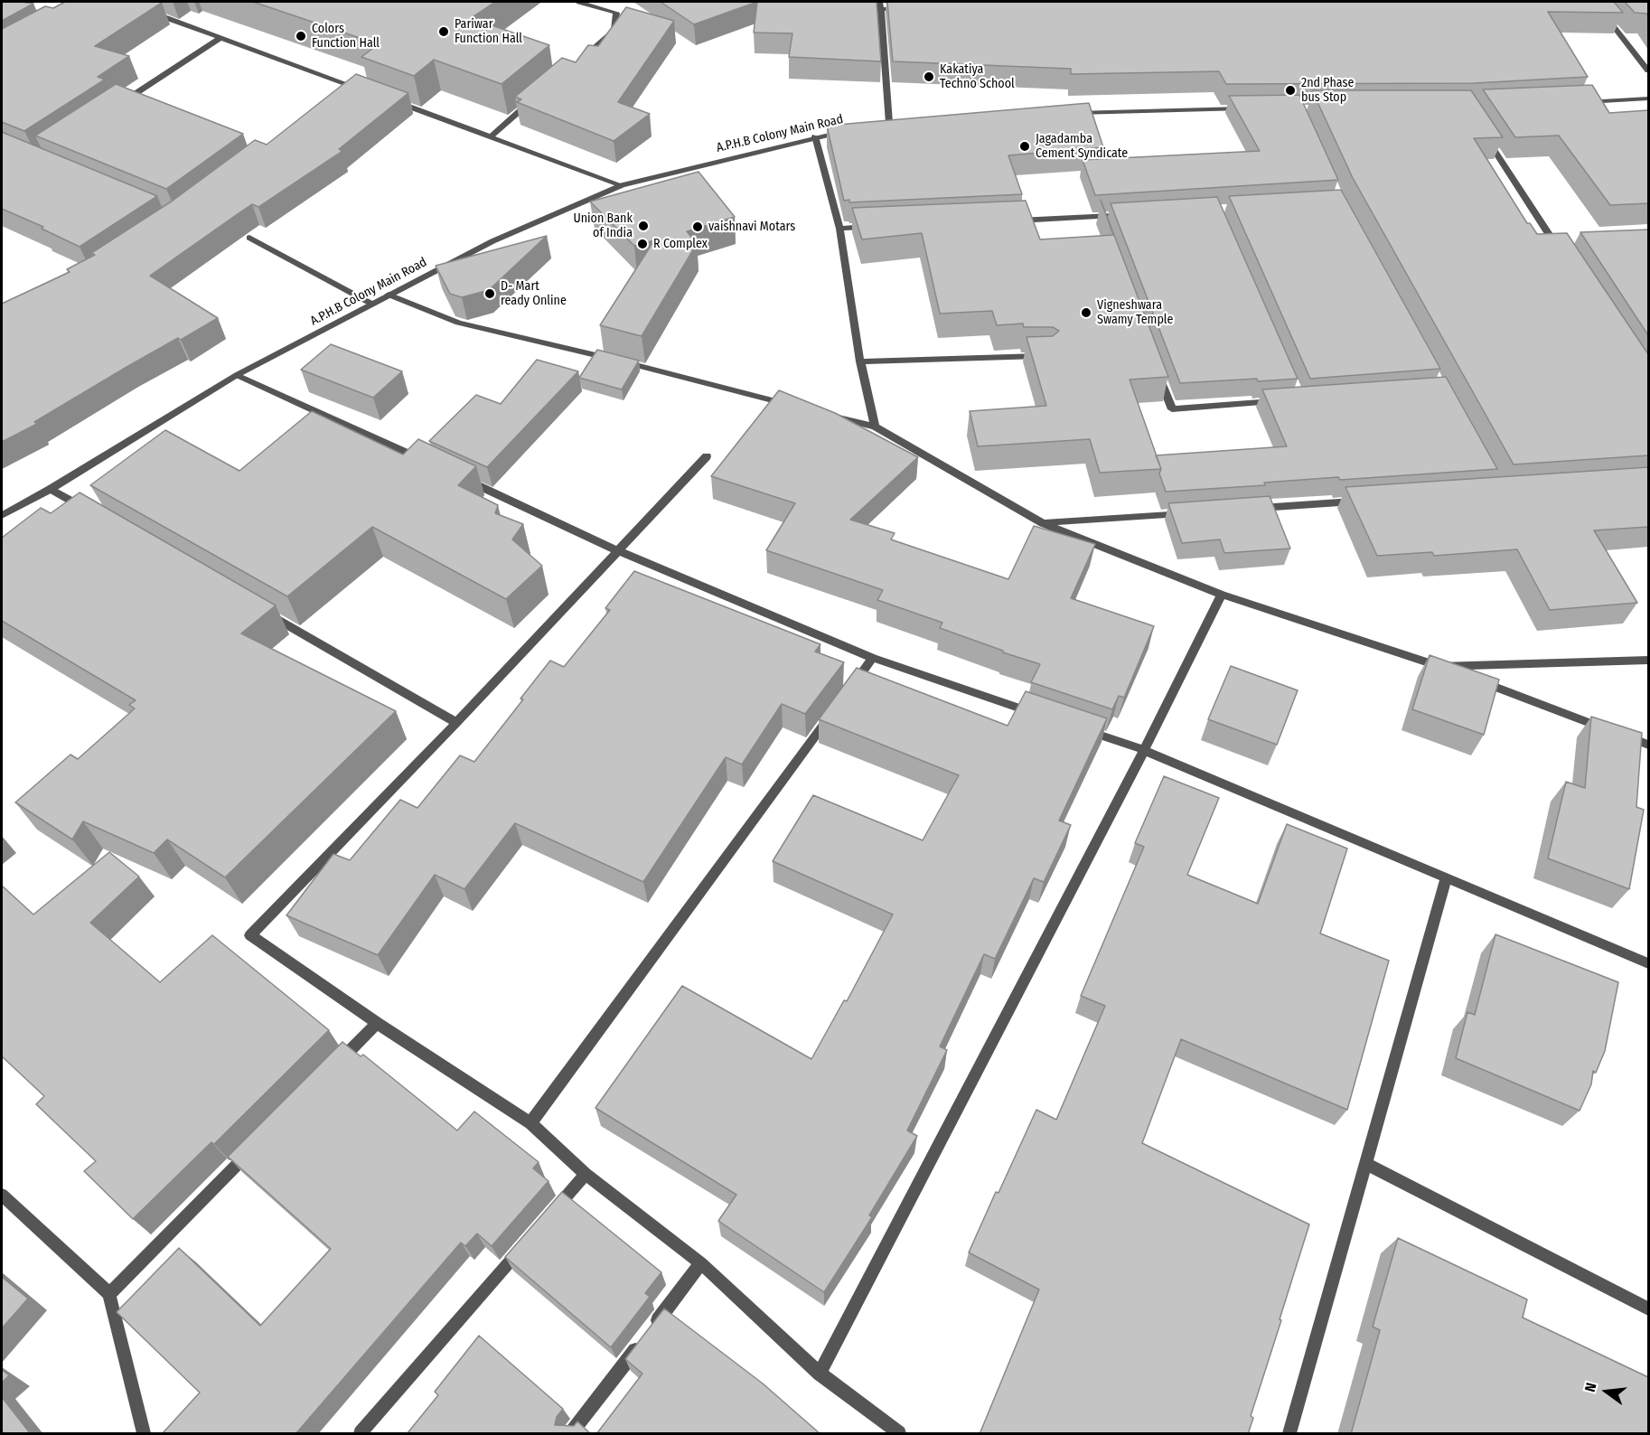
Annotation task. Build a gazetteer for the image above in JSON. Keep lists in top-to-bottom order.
{
  "streets": {
    "street": ["A.P.H.B Colony Main Road"]
  },
  "places": [
    "Pariwar Function Hall",
    "Colors Function Hall",
    "Kakatiya Techno School",
    "2nd Phase bus Stop",
    "Jagadamba Cement Syndicate",
    "Union Bank of India",
    "vaishnavi Motars",
    "R Complex",
    "D- Mart ready Online",
    "Vigneshwara Swamy Temple"
  ],
  "north": "left"
}
